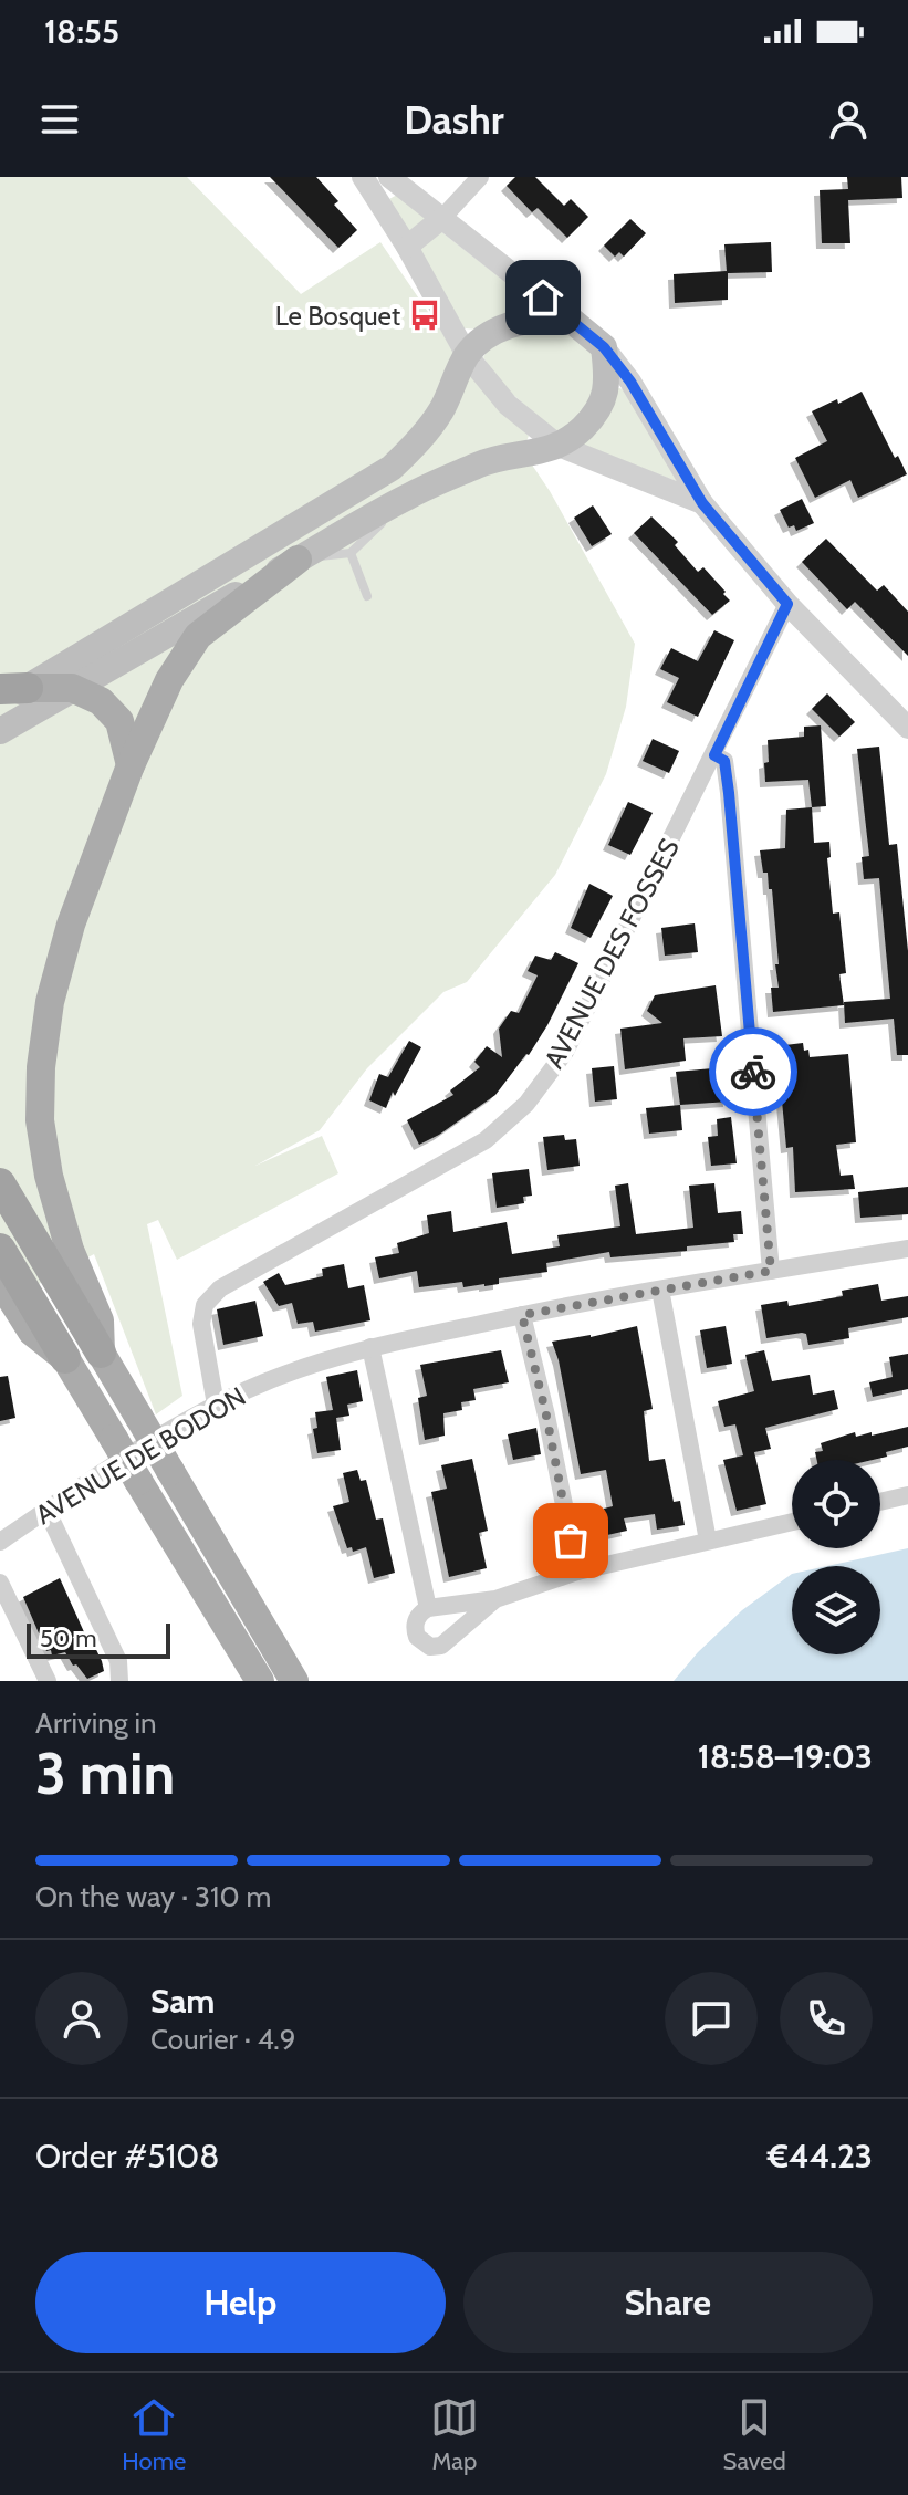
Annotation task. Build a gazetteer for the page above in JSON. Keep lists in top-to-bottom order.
{
  "streets": {
    "street": ["AVENUE DES FOSSES", "AVENUE DE BODON"]
  },
  "crossings": [
    ["AVENUE DES FOSSES", "AVENUE DE BODON"]
  ],
  "places": {
    "bus stop": ["Le Bosquet"]
  },
  "scale_bar": "50 m",
  "page": {
    "status": "18:55",
    "header": "Dashr",
    "scale": "50 m",
    "heading": ["3 min", "Arriving in", "18:58–19:03"],
    "panel": [
      "Sam",
      "Courier · 4.9",
      "Order #5108",
      "€44.23"
    ],
    "bar": "On the way · 310 m",
    "buttons": ["Help", "Share"],
    "tabs": ["Home", "Map", "Saved"]
  }
}
